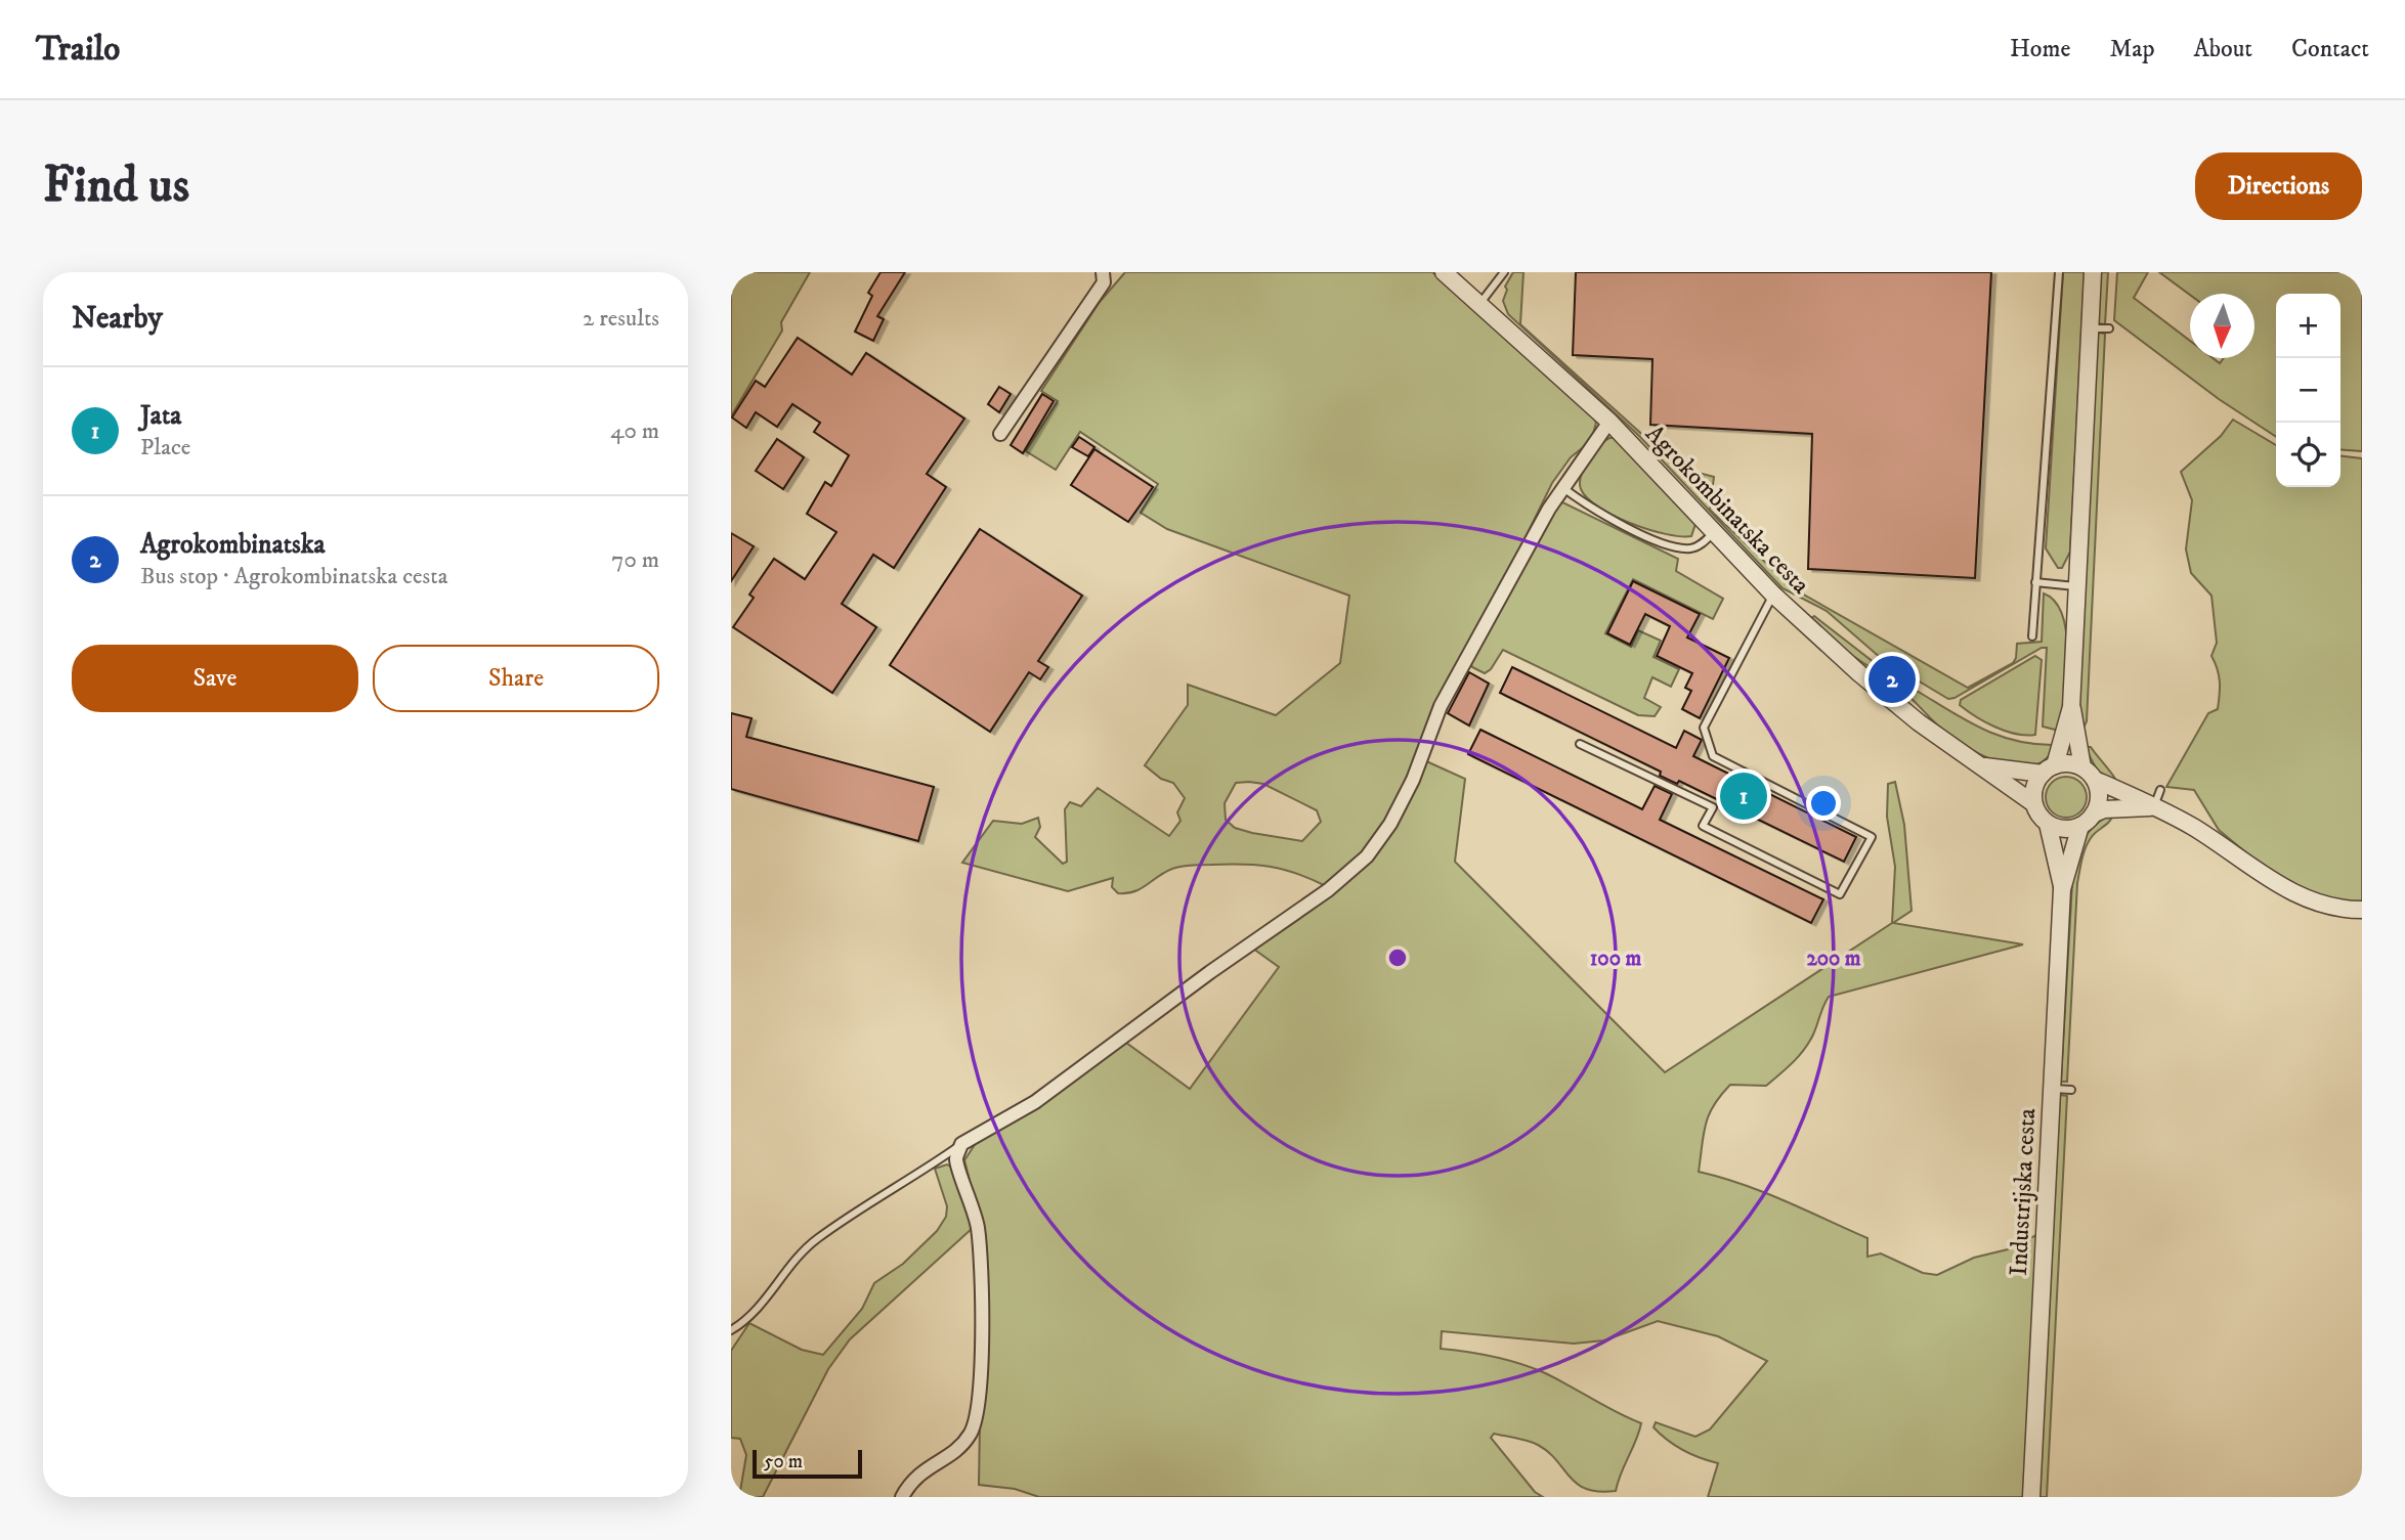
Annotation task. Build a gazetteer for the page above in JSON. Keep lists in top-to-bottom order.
{
  "streets": {
    "street": ["Agrokombinatska cesta", "Industrijska cesta"]
  },
  "crossings": [
    ["Agrokombinatska cesta", "Industrijska cesta"]
  ],
  "scale_bar": "50 m",
  "north": "bottom",
  "page": {
    "header": "Trailo",
    "nav": [
      "Home",
      "Map",
      "About",
      "Contact"
    ],
    "buttons": [
      "Directions",
      ["Save", "Share"]
    ],
    "title": "Find us",
    "heading": ["Nearby", "2 results"],
    "map_buttons": ["+", "−"],
    "list": [
      {
        "mark": "1",
        "name": "Jata",
        "note": "Place",
        "value": "40 m"
      },
      {
        "mark": "2",
        "name": "Agrokombinatska",
        "note": "Bus stop · Agrokombinatska cesta",
        "value": "70 m"
      }
    ],
    "pins": ["2", "1"],
    "scale": "50 m"
  },
  "rings": ["100 m", "200 m"]
}
